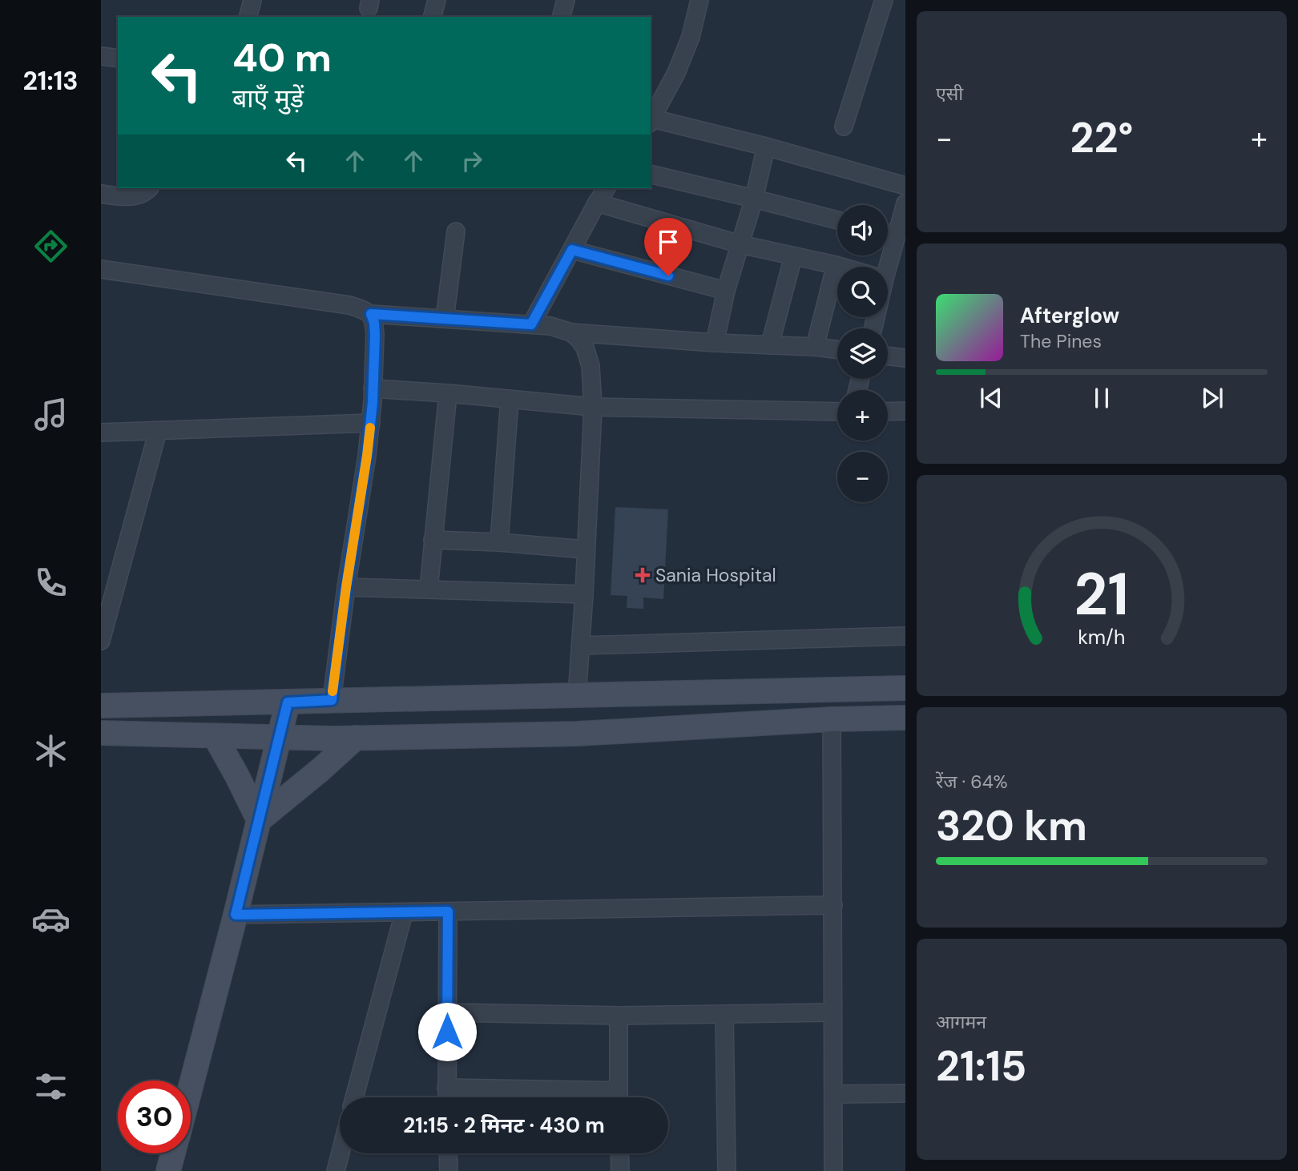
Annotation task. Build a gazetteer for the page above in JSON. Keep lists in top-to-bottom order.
{
  "places": {
    "health": ["Sania Hospital"]
  },
  "page": {
    "tabs": "21:13",
    "tile": [
      "एसी",
      ["रेंज · 64%", "320 km"],
      ["आगमन", "21:15"]
    ],
    "turn": ["40 m", "बाएँ मुड़ें"],
    "heat": ["−", "22°", "+"],
    "map_buttons": ["+", "−"],
    "song": ["Afterglow", "The Pines"],
    "limit": "30",
    "trip": "21:15 · 2 मिनट · 430 m",
    "gauge": ["21", "km/h"]
  }
}
